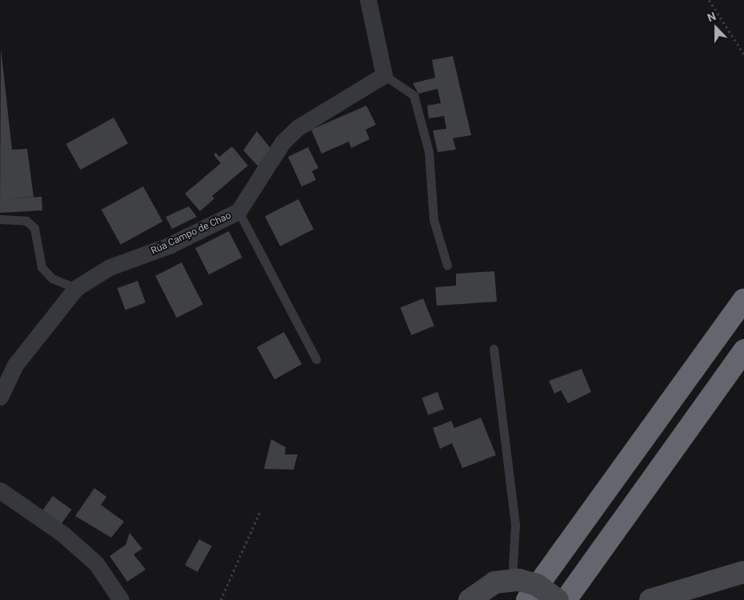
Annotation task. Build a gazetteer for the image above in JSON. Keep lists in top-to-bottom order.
{
  "streets": {
    "street": ["Rúa Campo de Chao"]
  },
  "north": "top"
}
